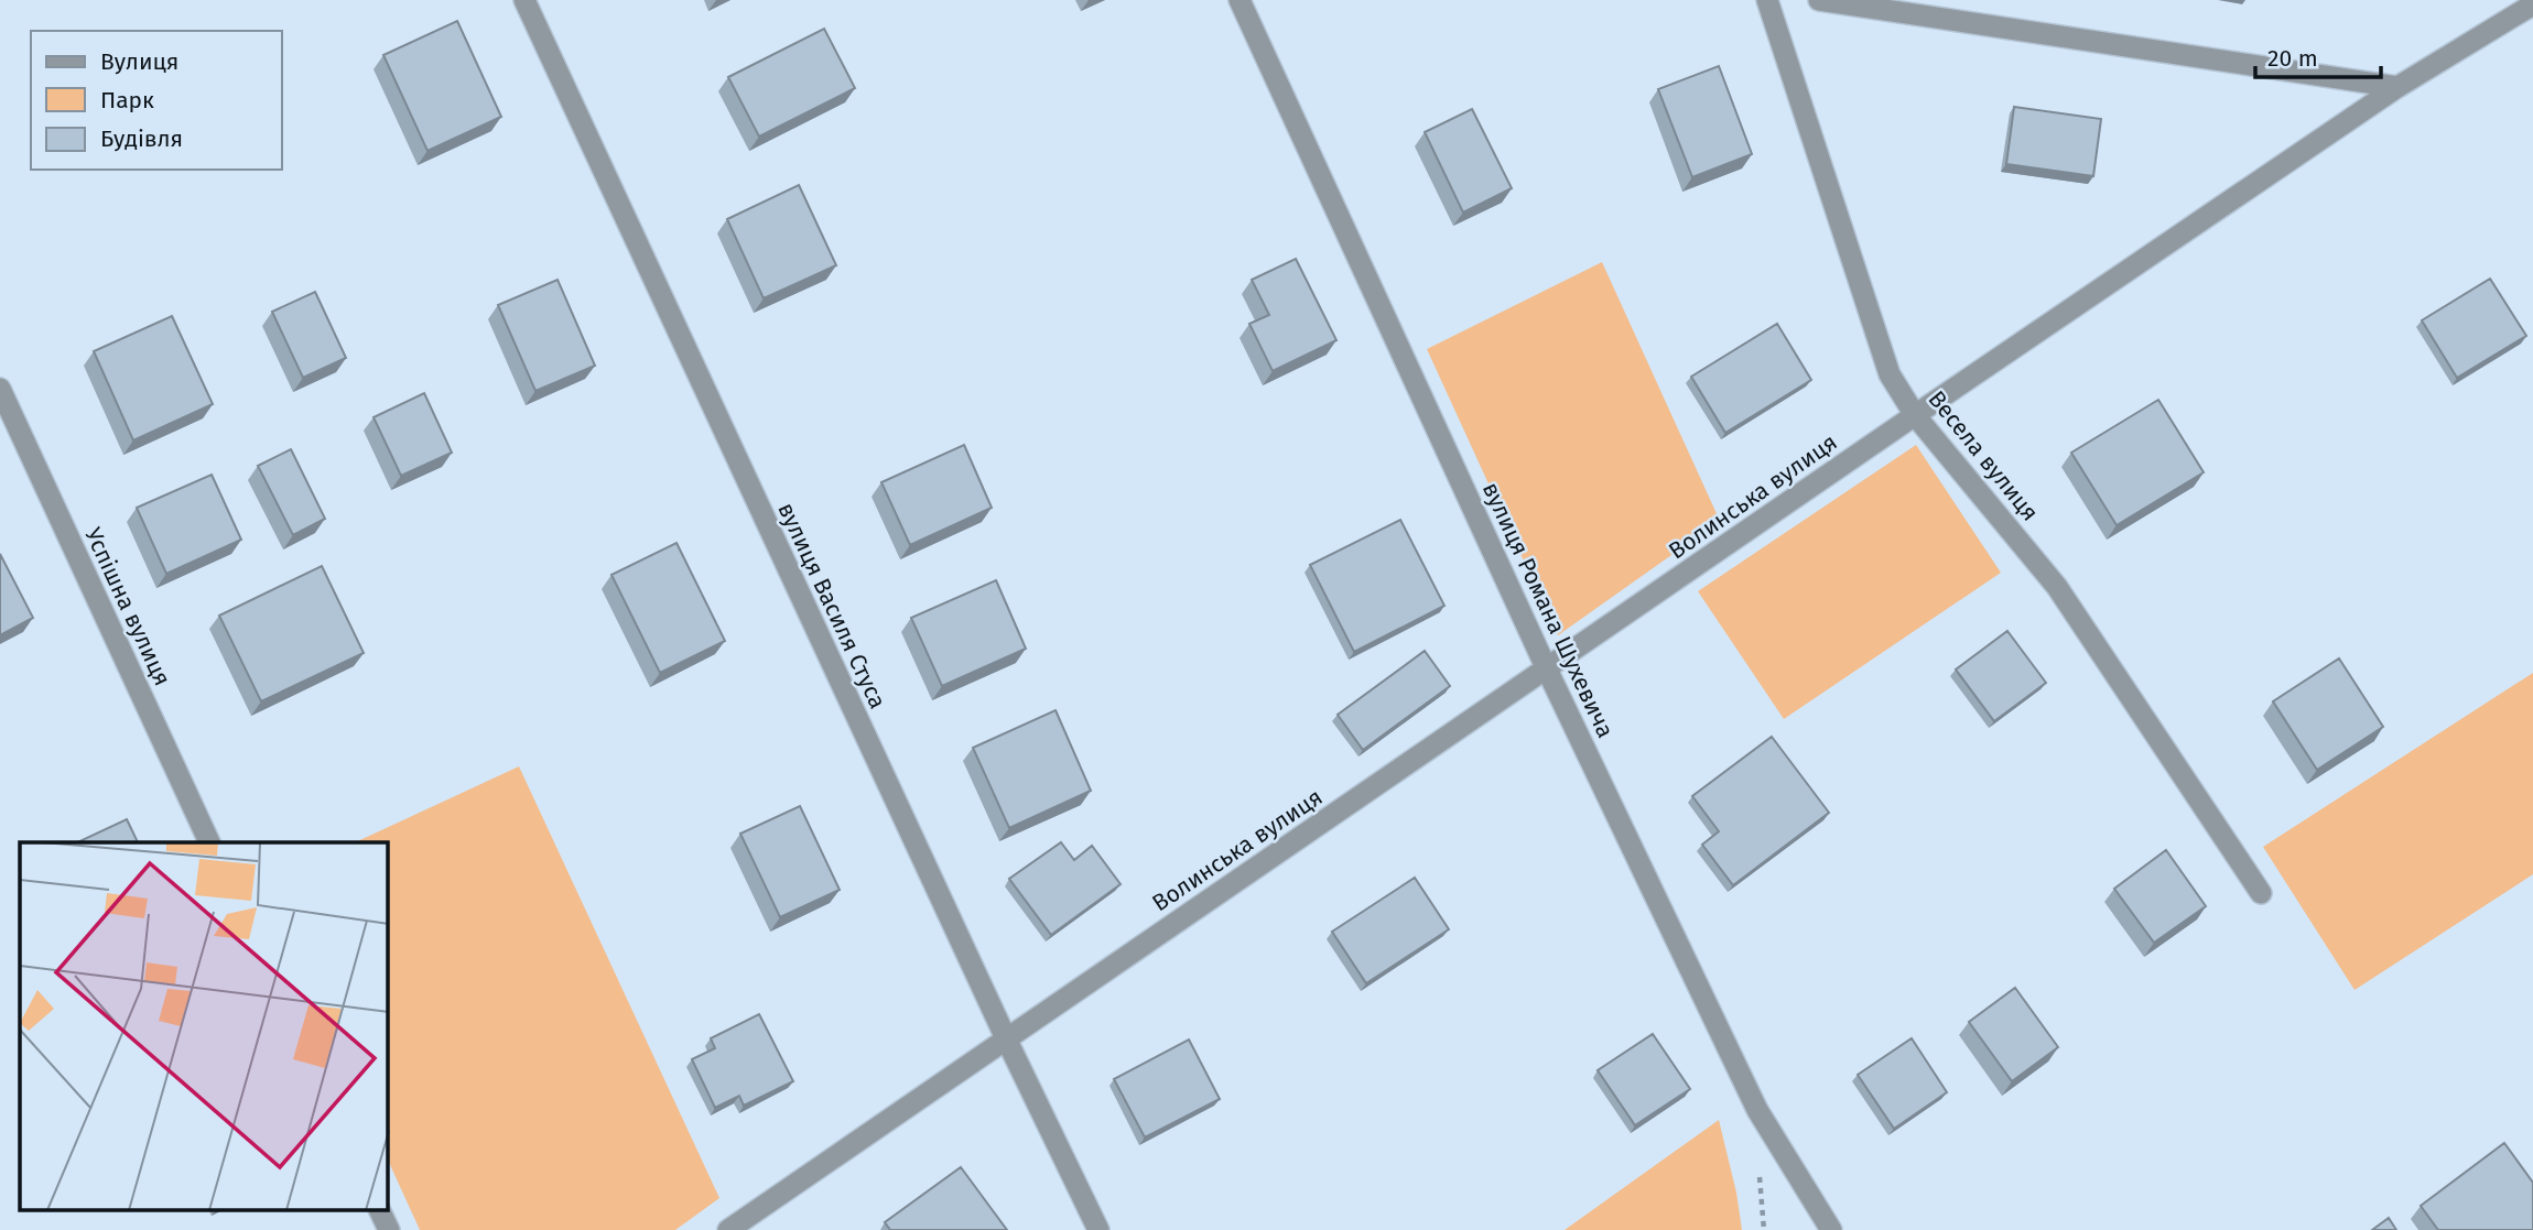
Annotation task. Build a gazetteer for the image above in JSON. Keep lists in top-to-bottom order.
{
  "streets": {
    "street": [
      "Весела вулиця",
      "Волинська вулиця",
      "вулиця Василя Стуса",
      "Успішна вулиця",
      "вулиця Романа Шухевича"
    ]
  },
  "crossings": [
    ["Весела вулиця", "Волинська вулиця"],
    ["Волинська вулиця", "вулиця Василя Стуса"],
    ["Волинська вулиця", "вулиця Романа Шухевича"]
  ],
  "legend": ["Вулиця", "Парк", "Будівля"],
  "scale_bar": "20 m"
}
